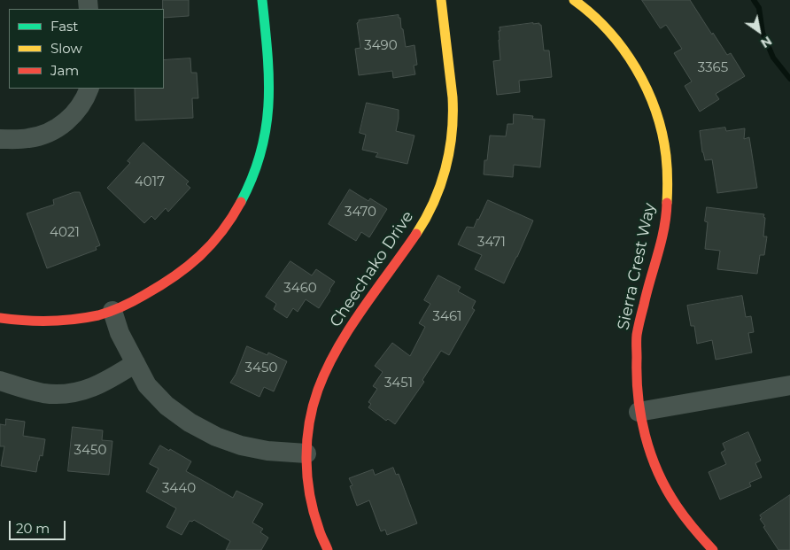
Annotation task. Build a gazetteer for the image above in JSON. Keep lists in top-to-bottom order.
{
  "streets": {
    "street": ["Sierra Crest Way", "Cheechako Drive"]
  },
  "house_numbers": [
    "3490",
    "3365",
    "4017",
    "3470",
    "4021",
    "3471",
    "3460",
    "3461",
    "3450",
    "3451",
    "3450",
    "3440"
  ],
  "legend": ["Fast", "Slow", "Jam"],
  "scale_bar": "20 m",
  "north": "bottom right"
}
